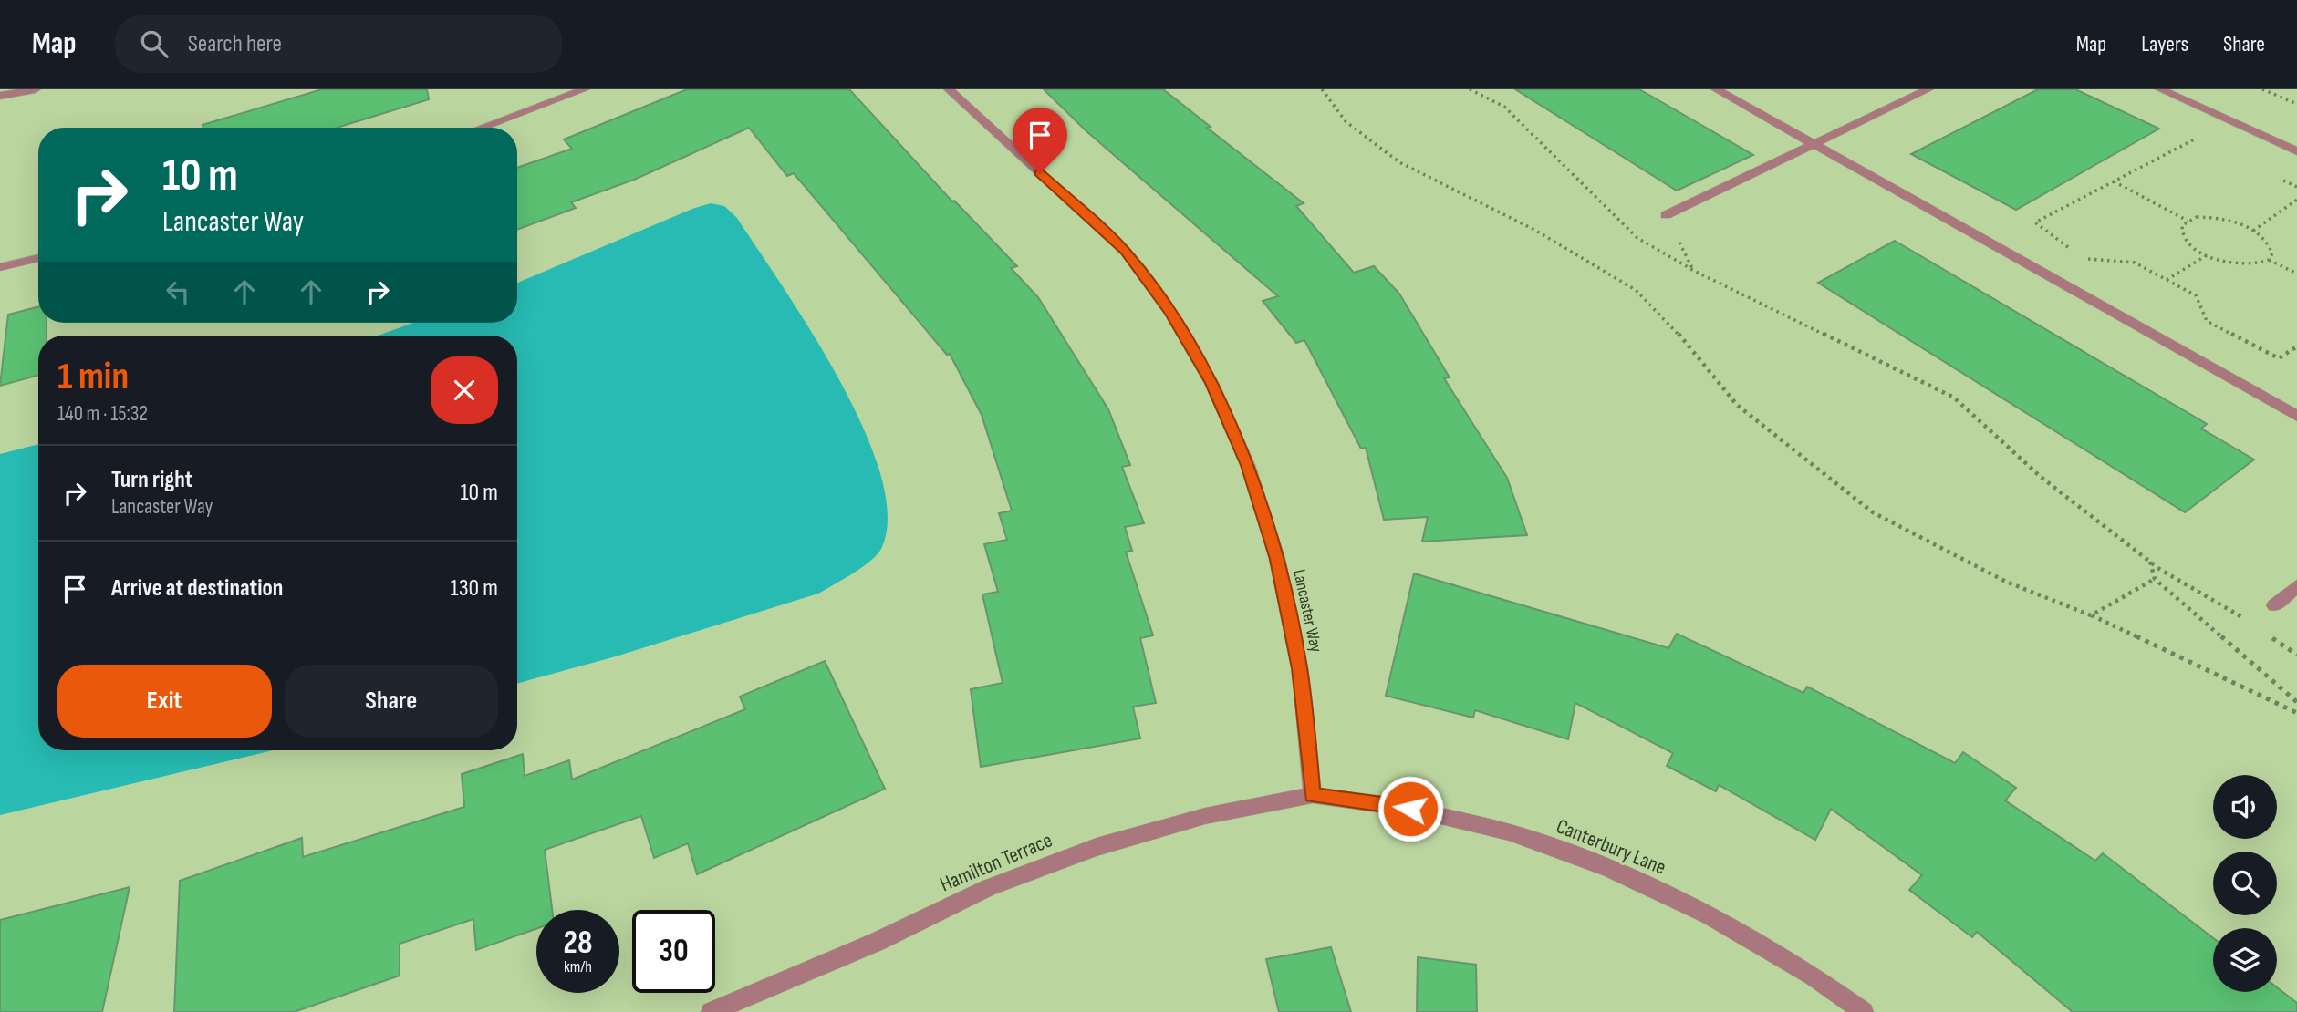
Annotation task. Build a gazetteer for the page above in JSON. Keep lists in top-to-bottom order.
{
  "streets": {
    "street": ["Lancaster Way", "Canterbury Lane", "Hamilton Terrace"]
  },
  "crossings": [
    ["Lancaster Way", "Canterbury Lane"],
    ["Lancaster Way", "Hamilton Terrace"],
    ["Canterbury Lane", "Hamilton Terrace"]
  ],
  "page": {
    "header": "Map",
    "search": "Search here",
    "nav": ["Map", "Layers", "Share"],
    "turn": ["10 m", "Lancaster Way"],
    "heading": ["1 min", "140 m · 15:32"],
    "list": [
      {
        "name": "Turn right",
        "note": "Lancaster Way",
        "value": "10 m"
      },
      {
        "name": "Arrive at destination",
        "value": "130 m"
      }
    ],
    "buttons": ["Exit", "Share"],
    "speed": "28 km/h",
    "limit": "30"
  }
}
